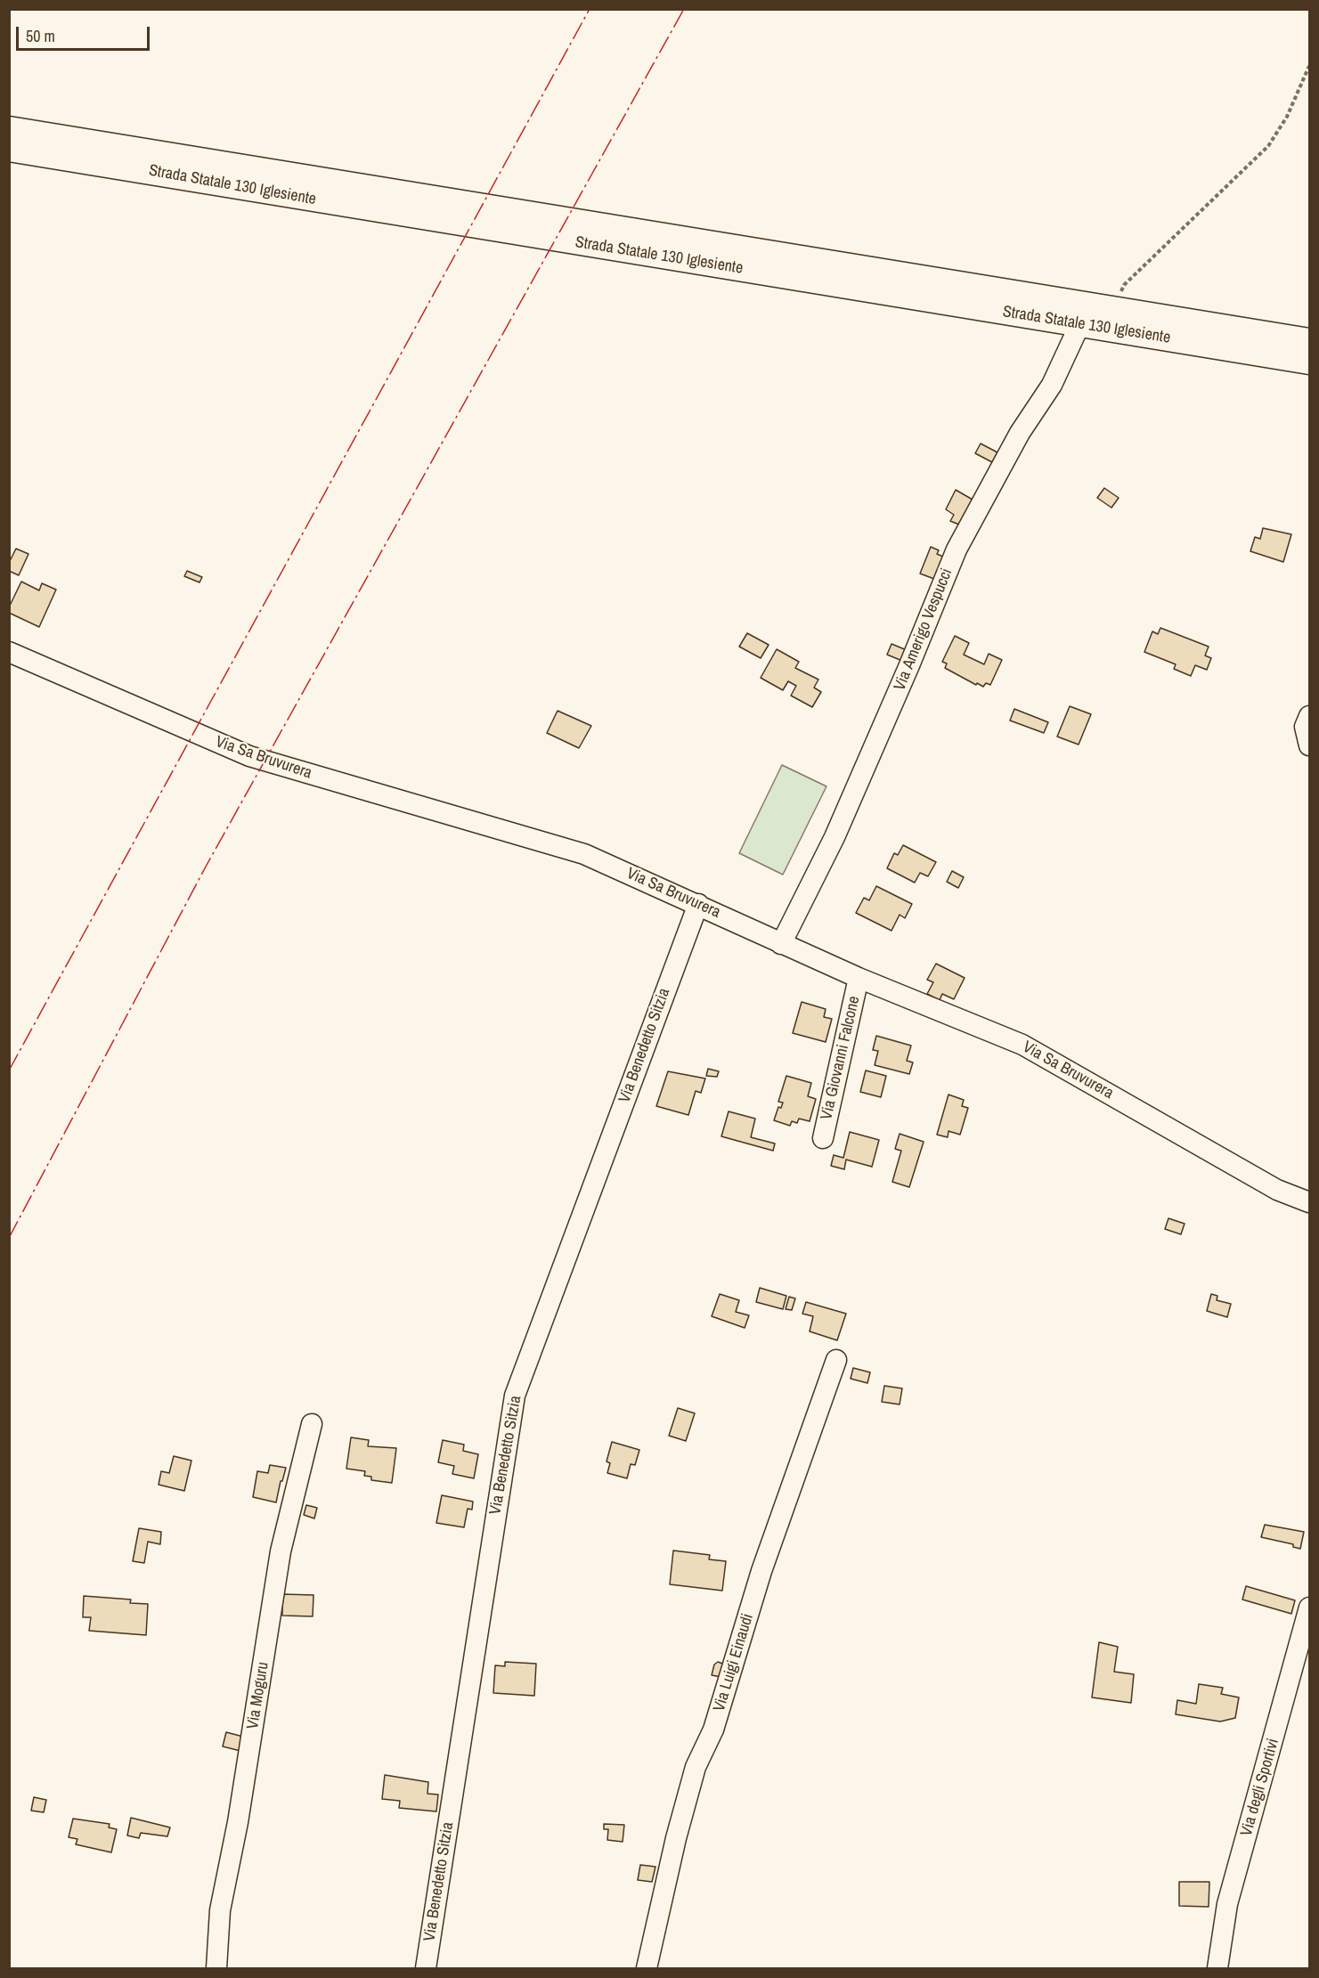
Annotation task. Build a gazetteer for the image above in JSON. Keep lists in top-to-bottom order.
{
  "streets": {
    "main road": ["Strada Statale 130 Iglesiente"],
    "street": [
      "Via Amerigo Vespucci",
      "Via Sa Bruvurera",
      "Via Benedetto Sitzia",
      "Via Giovanni Falcone",
      "Via Luigi Einaudi",
      "Via Moguru",
      "Via degli Sportivi"
    ]
  },
  "crossings": [
    ["Strada Statale 130 Iglesiente", "Via Amerigo Vespucci"],
    ["Via Amerigo Vespucci", "Via Sa Bruvurera"],
    ["Via Sa Bruvurera", "Via Benedetto Sitzia"],
    ["Via Sa Bruvurera", "Via Giovanni Falcone"]
  ],
  "scale_bar": "50 m"
}
